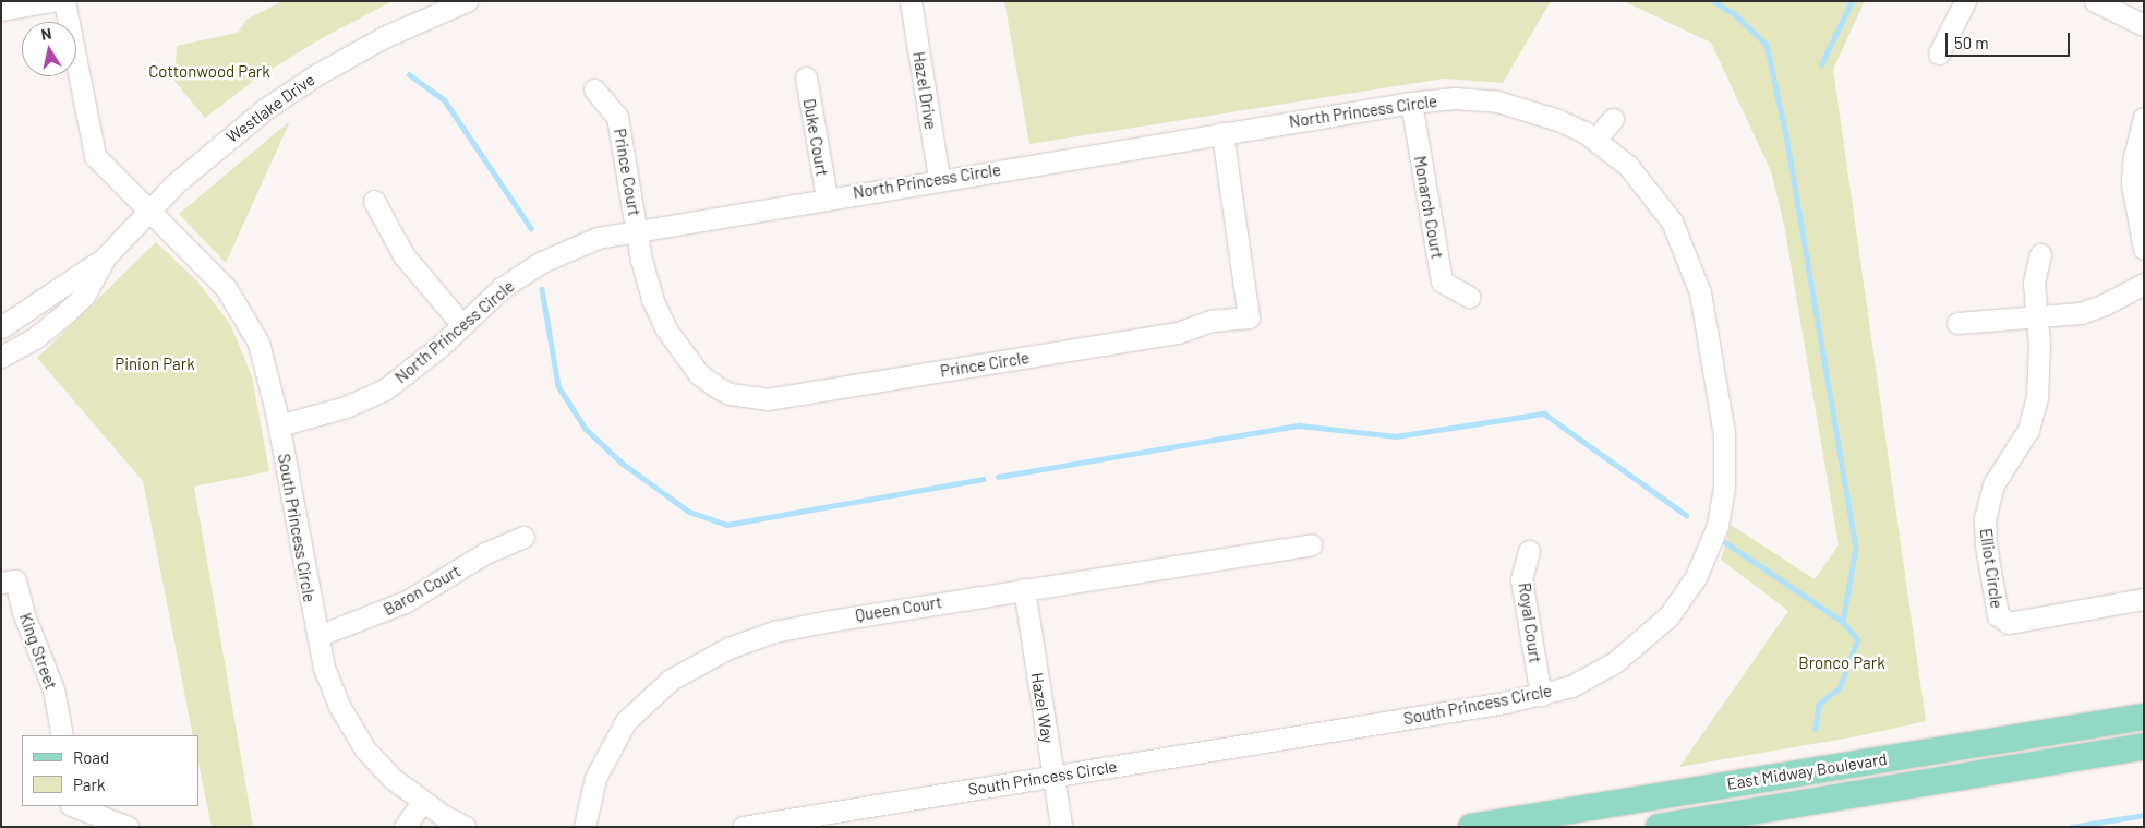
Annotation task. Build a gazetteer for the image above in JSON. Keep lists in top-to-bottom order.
{
  "streets": {
    "main road": ["East Midway Boulevard"],
    "street": [
      "Hazel Drive",
      "Westlake Drive",
      "North Princess Circle",
      "Duke Court",
      "Prince Court",
      "Monarch Court",
      "Prince Circle",
      "South Princess Circle",
      "Elliot Circle",
      "Baron Court",
      "Queen Court",
      "Royal Court",
      "King Street",
      "Hazel Way"
    ]
  },
  "crossings": [
    ["Hazel Drive", "North Princess Circle"],
    ["Westlake Drive", "South Princess Circle"],
    ["North Princess Circle", "Duke Court"],
    ["North Princess Circle", "Prince Court"],
    ["North Princess Circle", "Monarch Court"],
    ["North Princess Circle", "Prince Circle"],
    ["North Princess Circle", "South Princess Circle"],
    ["Prince Court", "Prince Circle"],
    ["South Princess Circle", "Baron Court"],
    ["South Princess Circle", "Royal Court"],
    ["South Princess Circle", "Hazel Way"],
    ["Queen Court", "Hazel Way"]
  ],
  "parks": ["Cottonwood Park", "Pinion Park", "Bronco Park"],
  "legend": ["Road", "Park"],
  "scale_bar": "50 m",
  "north": "top"
}
